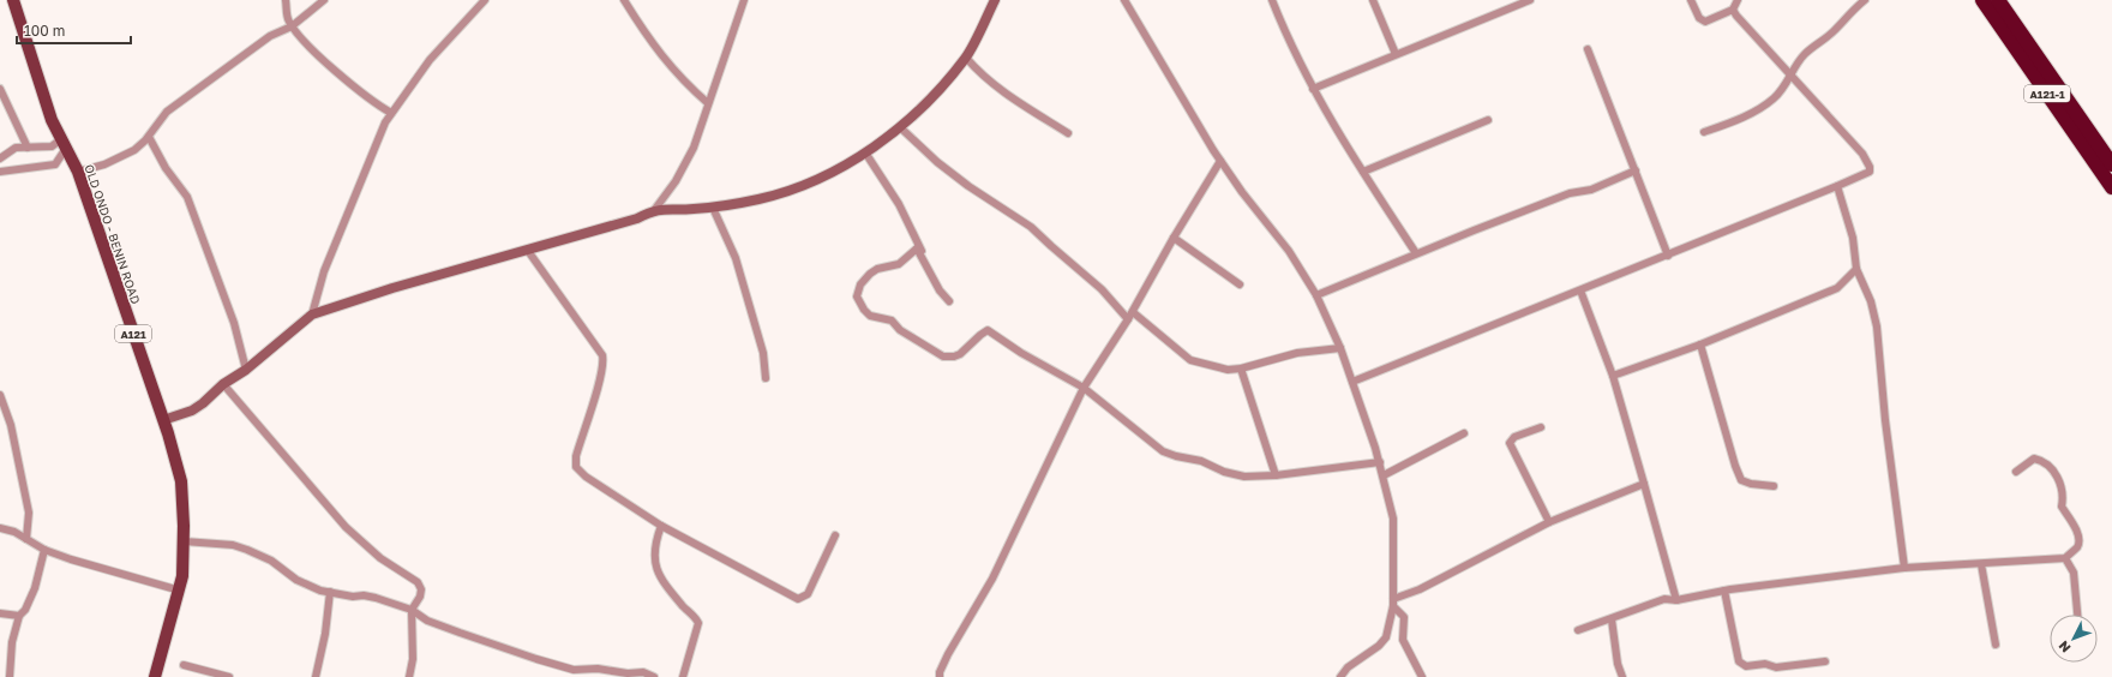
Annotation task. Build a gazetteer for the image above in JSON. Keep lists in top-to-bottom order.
{
  "streets": {
    "highway": ["A121-1"],
    "main road": ["OLD ONDO - BENIN ROAD", "A121"]
  },
  "scale_bar": "100 m",
  "north": "bottom left"
}
